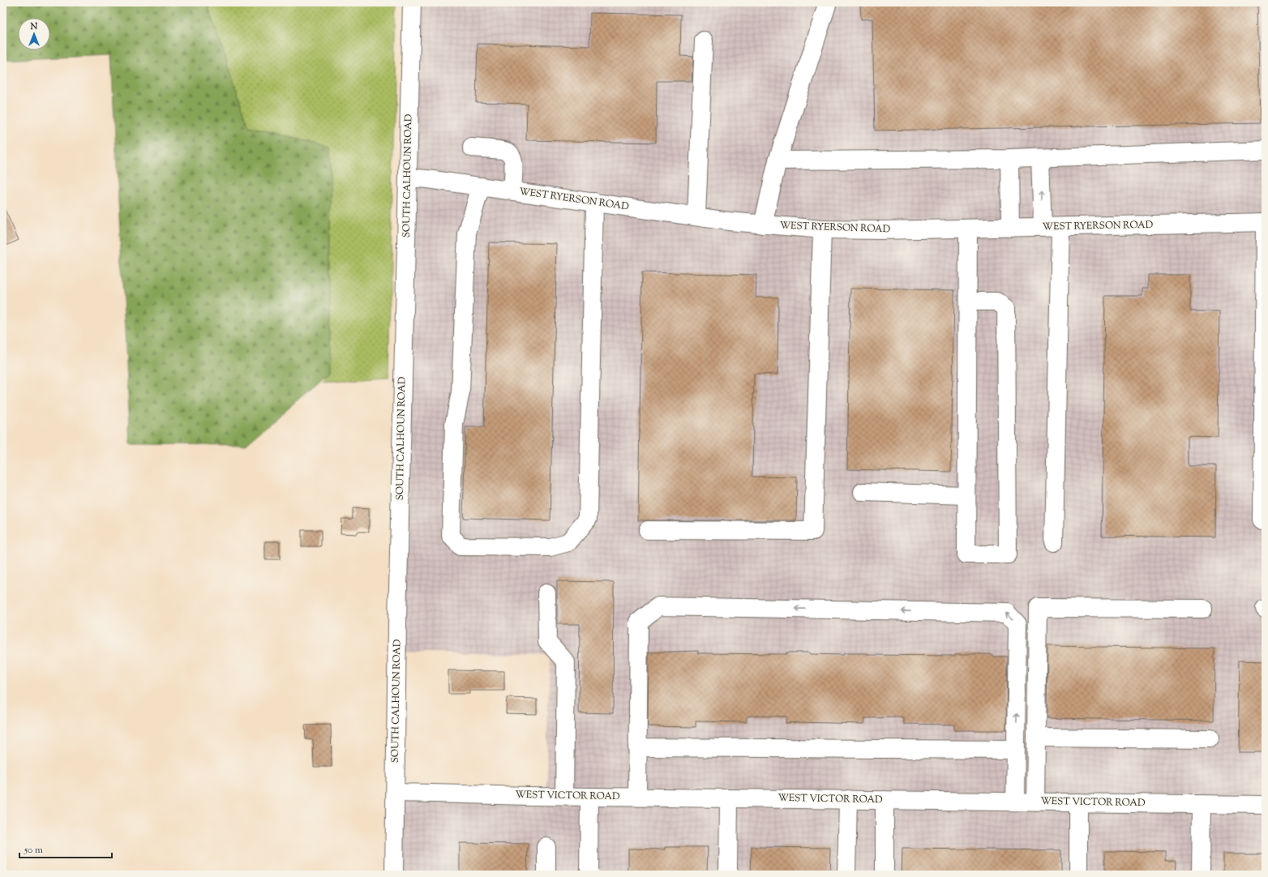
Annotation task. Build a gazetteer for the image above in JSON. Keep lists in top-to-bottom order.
{
  "streets": {
    "street": ["SOUTH CALHOUN ROAD", "WEST RYERSON ROAD", "WEST VICTOR ROAD"]
  },
  "crossings": [
    ["SOUTH CALHOUN ROAD", "WEST RYERSON ROAD"],
    ["SOUTH CALHOUN ROAD", "WEST VICTOR ROAD"]
  ],
  "scale_bar": "50 m",
  "north": "top"
}
